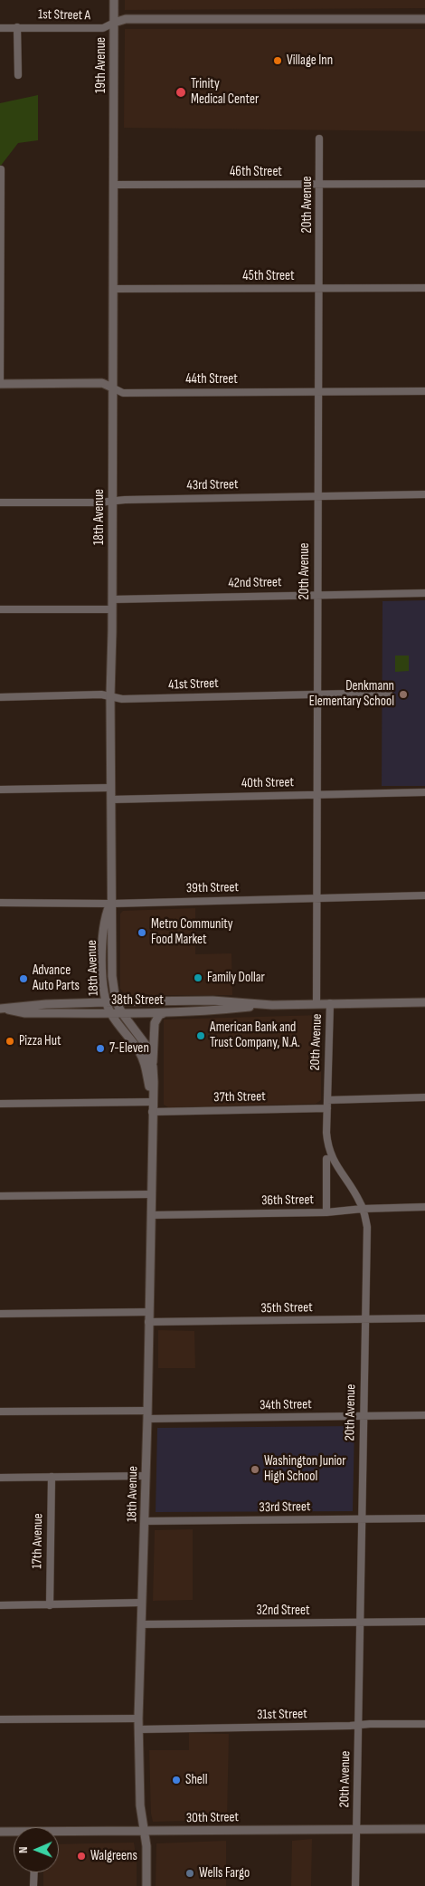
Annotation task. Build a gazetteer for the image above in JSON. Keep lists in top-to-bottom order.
{
  "streets": {
    "street": [
      "1st Street A",
      "19th Avenue",
      "46th Street",
      "20th Avenue",
      "45th Street",
      "44th Street",
      "43rd Street",
      "18th Avenue",
      "42nd Street",
      "41st Street",
      "40th Street",
      "39th Street",
      "38th Street",
      "37th Street",
      "36th Street",
      "35th Street",
      "34th Street",
      "33rd Street",
      "17th Avenue",
      "32nd Street",
      "31st Street",
      "30th Street"
    ]
  },
  "crossings": [
    ["1st Street A", "19th Avenue"],
    ["19th Avenue", "18th Avenue"],
    ["46th Street", "20th Avenue"],
    ["46th Street", "18th Avenue"],
    ["20th Avenue", "45th Street"],
    ["20th Avenue", "44th Street"],
    ["20th Avenue", "43rd Street"],
    ["20th Avenue", "42nd Street"],
    ["20th Avenue", "41st Street"],
    ["20th Avenue", "40th Street"],
    ["20th Avenue", "39th Street"],
    ["20th Avenue", "38th Street"],
    ["20th Avenue", "37th Street"],
    ["20th Avenue", "36th Street"],
    ["20th Avenue", "35th Street"],
    ["20th Avenue", "34th Street"],
    ["20th Avenue", "33rd Street"],
    ["20th Avenue", "32nd Street"],
    ["20th Avenue", "31st Street"],
    ["20th Avenue", "30th Street"],
    ["45th Street", "18th Avenue"],
    ["44th Street", "18th Avenue"],
    ["43rd Street", "18th Avenue"],
    ["18th Avenue", "42nd Street"],
    ["18th Avenue", "41st Street"],
    ["18th Avenue", "40th Street"],
    ["18th Avenue", "39th Street"],
    ["18th Avenue", "38th Street"],
    ["18th Avenue", "37th Street"],
    ["18th Avenue", "36th Street"],
    ["18th Avenue", "35th Street"],
    ["18th Avenue", "34th Street"],
    ["18th Avenue", "33rd Street"],
    ["18th Avenue", "32nd Street"],
    ["18th Avenue", "31st Street"],
    ["18th Avenue", "30th Street"]
  ],
  "places": [
    "Village Inn",
    "Trinity Medical Center",
    "Denkmann Elementary School",
    "Metro Community Food Market",
    "Family Dollar",
    "Advance Auto Parts",
    "American Bank and Trust Company, N.A.",
    "Pizza Hut",
    "7-Eleven",
    "Washington Junior High School",
    "Shell",
    "Walgreens",
    "Wells Fargo"
  ],
  "north": "left"
}
